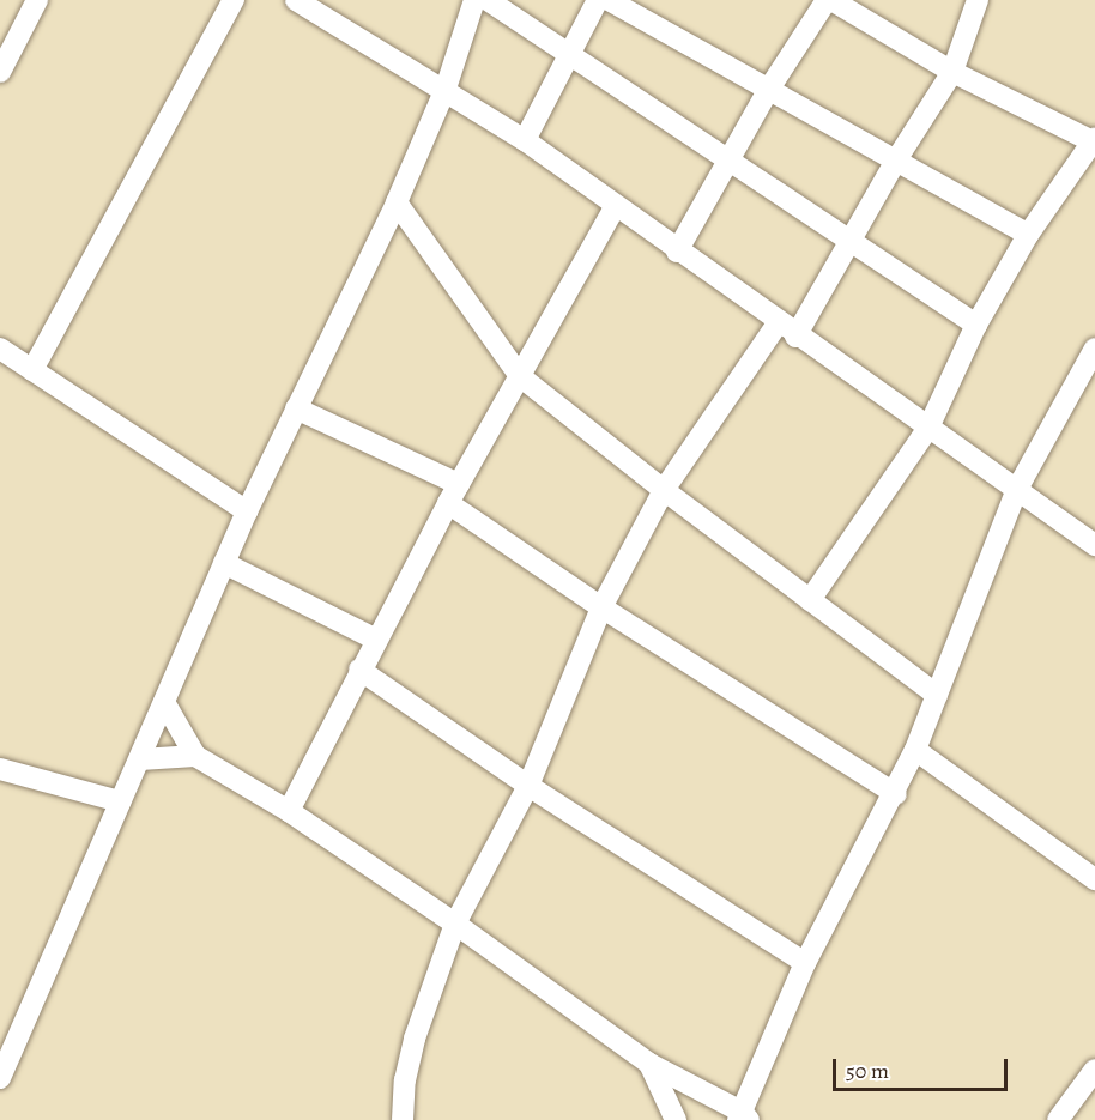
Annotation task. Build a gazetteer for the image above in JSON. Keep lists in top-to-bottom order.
{
  "scale_bar": "50 m"
}
